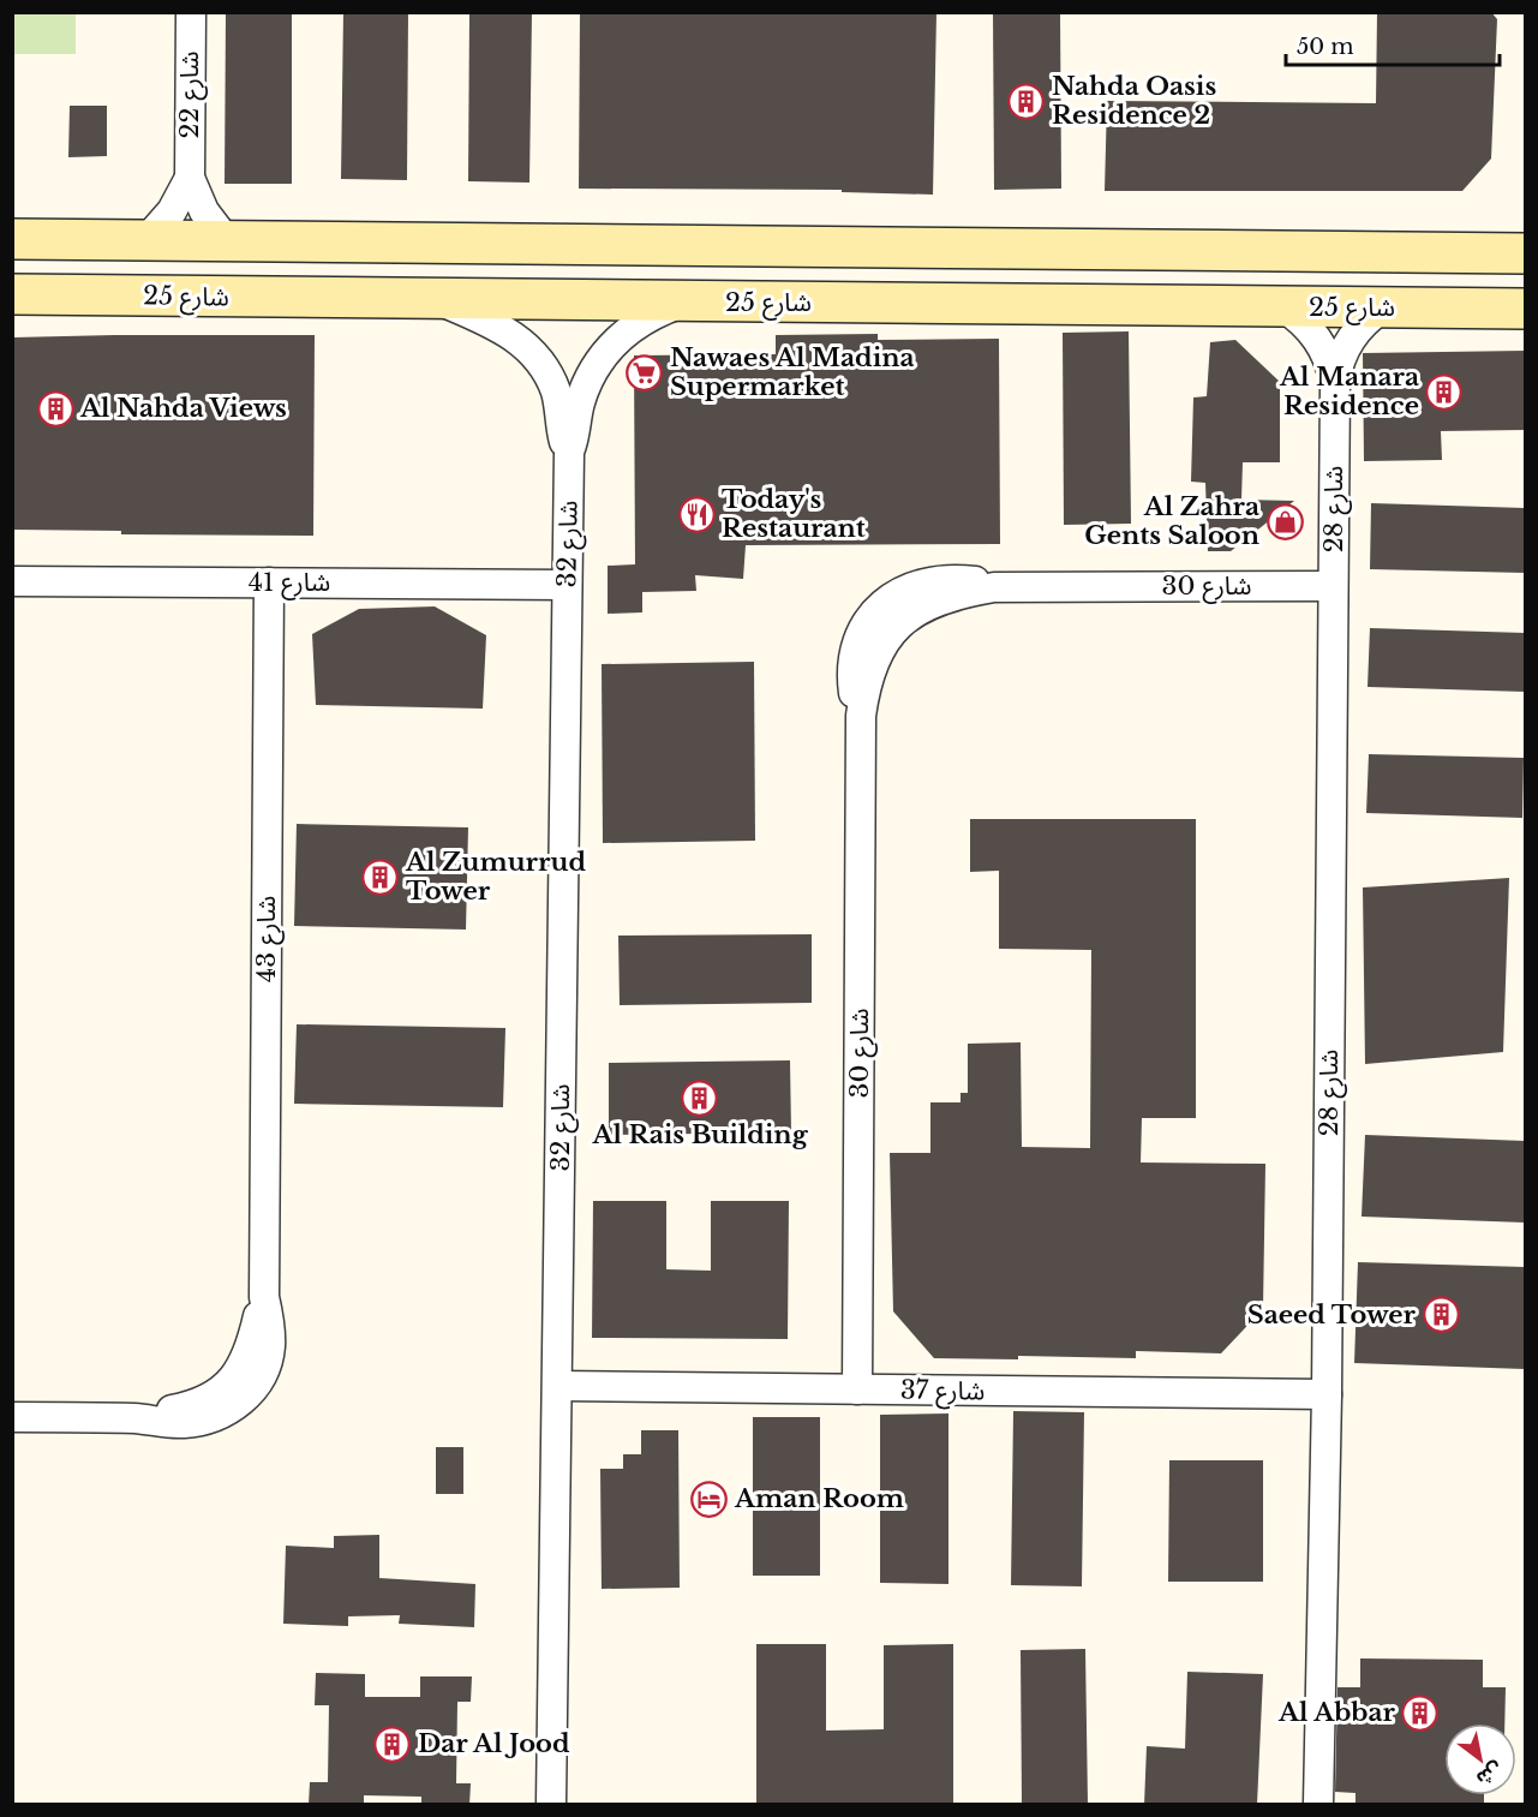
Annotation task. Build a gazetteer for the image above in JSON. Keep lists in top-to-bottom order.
{
  "streets": {
    "street": [
      "شارع 22",
      "شارع 25",
      "شارع 28",
      "شارع 32",
      "شارع 41",
      "شارع 30",
      "شارع 43",
      "شارع 37"
    ]
  },
  "crossings": [
    ["شارع 25", "شارع 28"],
    ["شارع 25", "شارع 32"],
    ["شارع 28", "شارع 30"],
    ["شارع 28", "شارع 37"],
    ["شارع 32", "شارع 41"],
    ["شارع 32", "شارع 37"],
    ["شارع 41", "شارع 43"],
    ["شارع 30", "شارع 37"]
  ],
  "places": {
    "building": [
      "Nahda Oasis Residence 2",
      "Al Manara Residence",
      "Al Nahda Views",
      "Al Zumurrud Tower",
      "Al Rais Building",
      "Saeed Tower",
      "Al Abbar",
      "Dar Al Jood"
    ],
    "supermarket": ["Nawaes Al Madina Supermarket"],
    "restaurant": ["Today's Restaurant"],
    "shop": ["Al Zahra Gents Saloon"],
    "hotel": ["Aman Room"]
  },
  "scale_bar": "50 m",
  "north": "bottom right"
}
